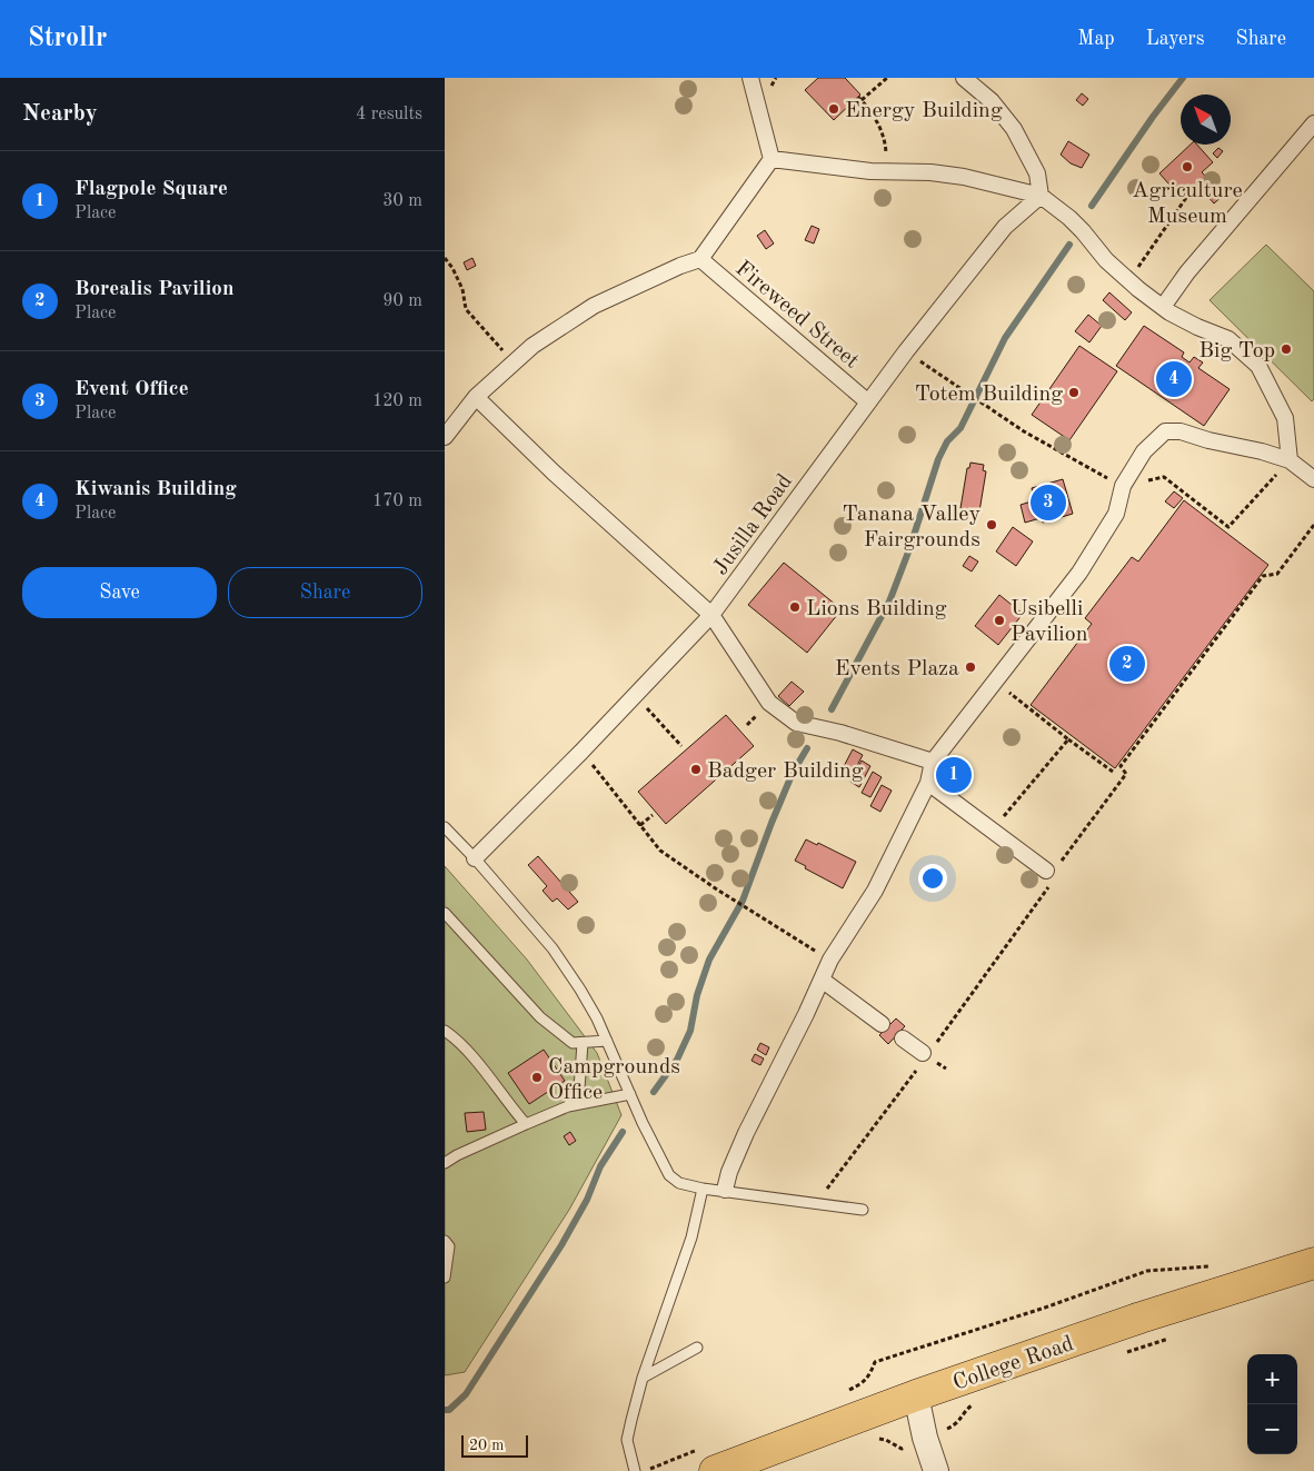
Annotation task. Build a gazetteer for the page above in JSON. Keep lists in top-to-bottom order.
{
  "streets": {
    "main road": ["College Road"],
    "street": ["Fireweed Street", "Jusilla Road"]
  },
  "crossings": [
    ["Fireweed Street", "Jusilla Road"]
  ],
  "places": [
    "Energy Building",
    "Agriculture Museum",
    "Big Top",
    "Totem Building",
    "Tanana Valley Fairgrounds",
    "Lions Building",
    "Usibelli Pavilion",
    "Events Plaza",
    "Badger Building",
    "Campgrounds Office"
  ],
  "scale_bar": "20 m",
  "north": "top left",
  "page": {
    "header": "Strollr",
    "nav": ["Map", "Layers", "Share"],
    "heading": ["Nearby", "4 results"],
    "list": [
      {
        "mark": "1",
        "name": "Flagpole Square",
        "note": "Place",
        "value": "30 m"
      },
      {
        "mark": "2",
        "name": "Borealis Pavilion",
        "note": "Place",
        "value": "90 m"
      },
      {
        "mark": "3",
        "name": "Event Office",
        "note": "Place",
        "value": "120 m"
      },
      {
        "mark": "4",
        "name": "Kiwanis Building",
        "note": "Place",
        "value": "170 m"
      }
    ],
    "pins": [
      "4",
      "3",
      "2",
      "1"
    ],
    "buttons": ["Save", "Share"],
    "map_buttons": ["+", "−"],
    "scale": "20 m"
  }
}
